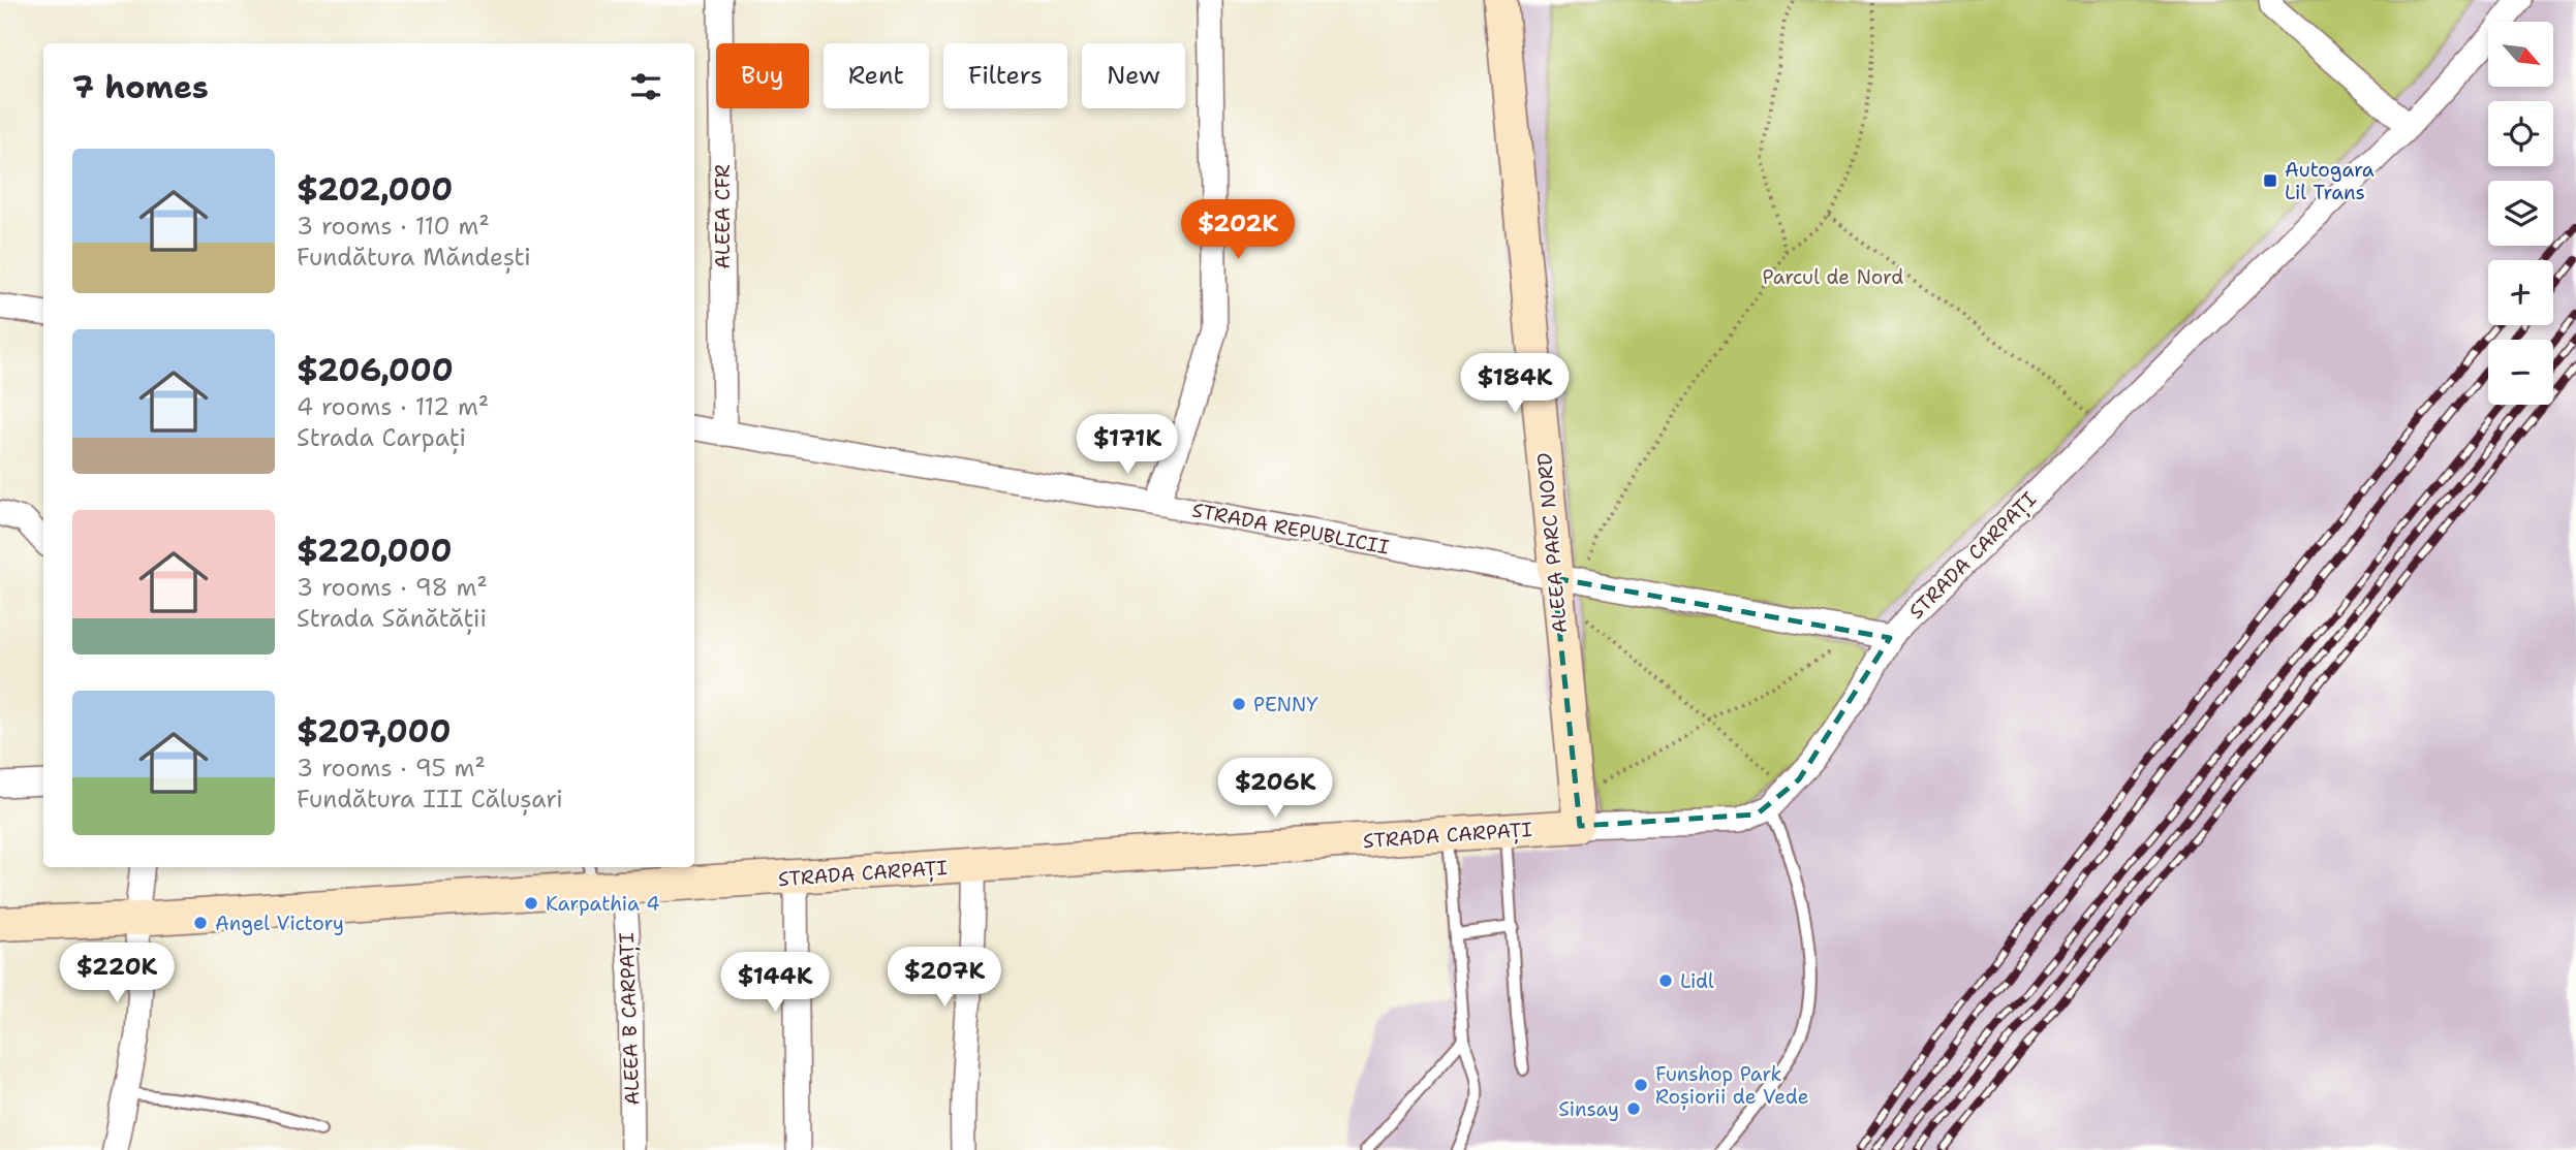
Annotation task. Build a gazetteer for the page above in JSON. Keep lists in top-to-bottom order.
{
  "streets": {
    "street": [
      "ALEEA CFR",
      "STRADA REPUBLICII",
      "ALEEA PARC NORD",
      "STRADA CARPAȚI",
      "ALEEA B CARPAȚI"
    ]
  },
  "crossings": [
    ["ALEEA CFR", "STRADA REPUBLICII"],
    ["STRADA REPUBLICII", "ALEEA PARC NORD"],
    ["STRADA REPUBLICII", "STRADA CARPAȚI"],
    ["ALEEA PARC NORD", "STRADA CARPAȚI"],
    ["STRADA CARPAȚI", "ALEEA B CARPAȚI"]
  ],
  "parks": ["Parcul de Nord"],
  "places": {
    "transit": ["Autogara Lil Trans"],
    "other": [
      "PENNY",
      "Karpathia 4",
      "Angel Victory",
      "Lidl",
      "Funshop Park Roșiorii de Vede",
      "Sinsay"
    ]
  },
  "north": "bottom right",
  "page": {
    "map_buttons": ["+", "−"],
    "chip": [
      "Buy",
      "Rent",
      "Filters",
      "New"
    ],
    "heading": "7 homes",
    "list": [
      {
        "name": "$202,000",
        "note": "3 rooms · 110 m² · Fundătura Măndești"
      },
      {
        "name": "$206,000",
        "note": "4 rooms · 112 m² · Strada Carpați"
      },
      {
        "name": "$220,000",
        "note": "3 rooms · 98 m² · Strada Sănătății"
      },
      {
        "name": "$207,000",
        "note": "3 rooms · 95 m² · Fundătura III Călușari"
      }
    ],
    "price": [
      "$202K",
      "$184K",
      "$171K",
      "$206K",
      "$220K",
      "$207K",
      "$144K"
    ]
  }
}
